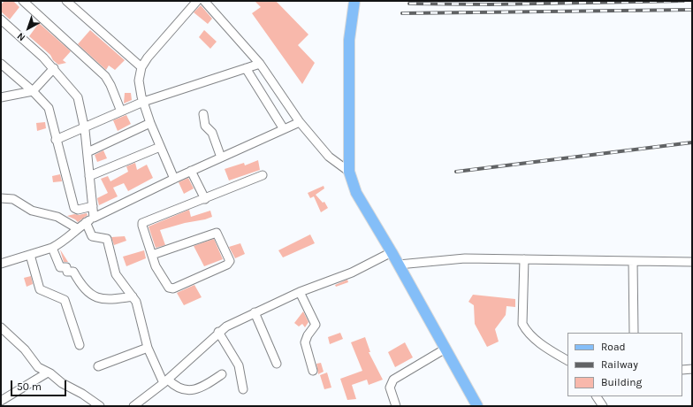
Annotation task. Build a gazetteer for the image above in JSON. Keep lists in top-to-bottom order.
{
  "legend": ["Road", "Railway", "Building"],
  "scale_bar": "50 m",
  "north": "bottom left"
}
